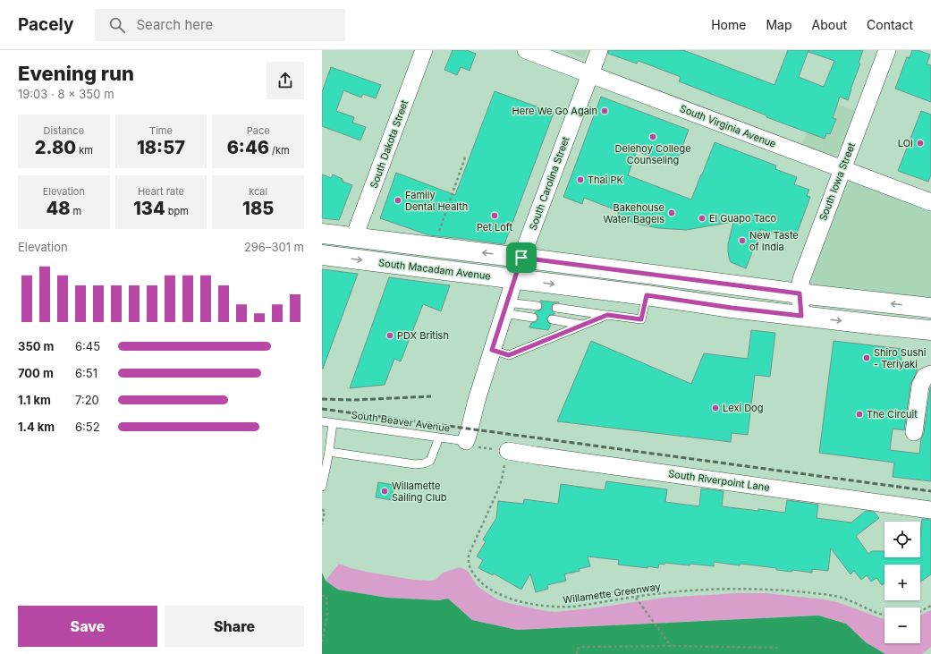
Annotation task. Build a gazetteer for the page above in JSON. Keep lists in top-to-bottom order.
{
  "streets": {
    "main road": ["South Macadam Avenue"],
    "street": [
      "South Virginia Avenue",
      "South Dakota Street",
      "South Iowa Street",
      "South Carolina Street",
      "South Riverpoint Lane"
    ],
    "lane": ["South Beaver Avenue"],
    "path": ["Willamette Greenway"]
  },
  "crossings": [
    ["South Virginia Avenue", "South Iowa Street"],
    ["South Virginia Avenue", "South Carolina Street"],
    ["South Iowa Street", "South Macadam Avenue"],
    ["South Carolina Street", "South Macadam Avenue"],
    ["South Carolina Street", "South Beaver Avenue"],
    ["South Riverpoint Lane", "Willamette Greenway"]
  ],
  "places": [
    "Here We Go Again",
    "Delehoy College Counseling",
    "LOI",
    "Thai PK",
    "Family Dental Health",
    "Bakehouse Water Bagels",
    "Pet Loft",
    "El Guapo Taco",
    "New Taste of India",
    "PDX British",
    "Shiro Sushi - Teriyaki",
    "Lexi Dog",
    "The Circuit",
    "Willamette Sailing Club"
  ],
  "page": {
    "header": "Pacely",
    "search": "Search here",
    "nav": [
      "Home",
      "Map",
      "About",
      "Contact"
    ],
    "heading": ["Evening run", "19:03 · 8 × 350 m"],
    "stats": [
      ["Distance", "2.80 km"],
      ["Time", "18:57"],
      ["Pace", "6:46 /km"],
      ["Elevation", "48 m"],
      ["Heart rate", "134 bpm"],
      ["kcal", "185"]
    ],
    "chart": ["Elevation", "296–301 m"],
    "list": [
      {
        "name": "350 m",
        "note": "6:45"
      },
      {
        "name": "700 m",
        "note": "6:51"
      },
      {
        "name": "1.1 km",
        "note": "7:20"
      },
      {
        "name": "1.4 km",
        "note": "6:52"
      }
    ],
    "map_buttons": ["+", "−"],
    "buttons": ["Save", "Share"]
  }
}
